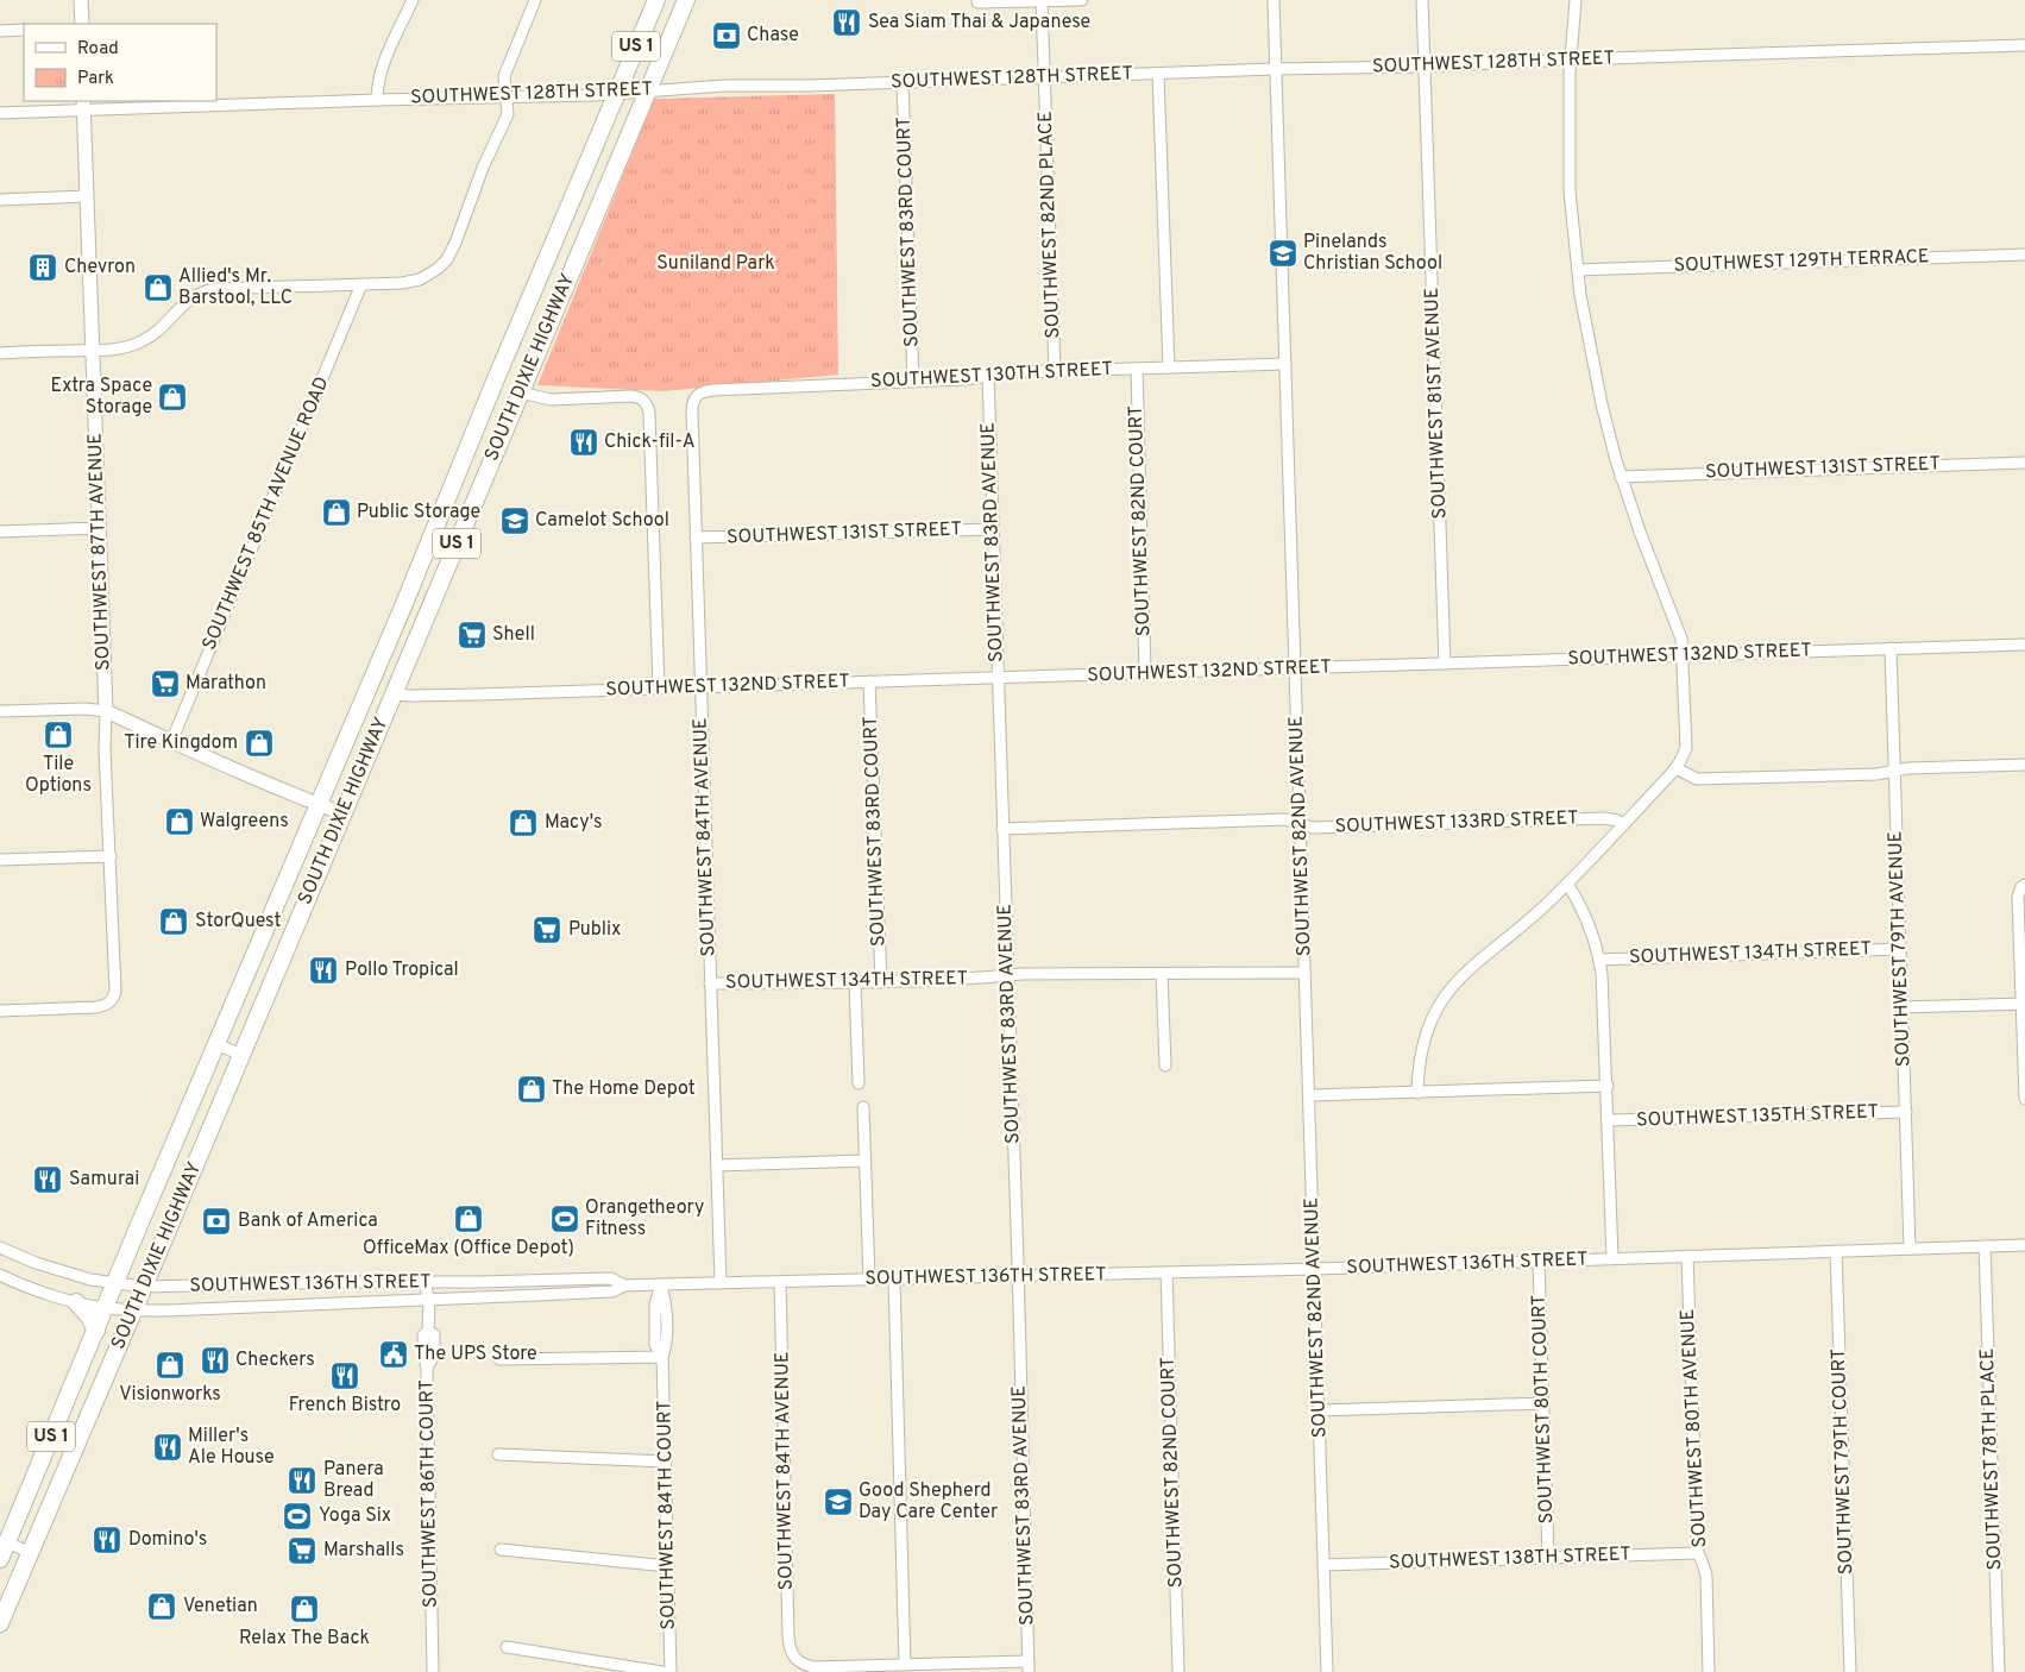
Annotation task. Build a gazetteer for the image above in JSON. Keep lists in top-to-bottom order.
{
  "streets": {
    "highway": ["US 1", "SOUTH DIXIE HIGHWAY"],
    "main road": ["SOUTHWEST 87TH AVENUE"],
    "street": [
      "SOUTHWEST 128TH STREET",
      "SOUTHWEST 82ND PLACE",
      "SOUTHWEST 83RD COURT",
      "SOUTHWEST 129TH TERRACE",
      "SOUTHWEST 130TH STREET",
      "SOUTHWEST 81ST AVENUE",
      "SOUTHWEST 131ST STREET",
      "SOUTHWEST 85TH AVENUE ROAD",
      "SOUTHWEST 82ND COURT",
      "SOUTHWEST 83RD AVENUE",
      "SOUTHWEST 132ND STREET",
      "SOUTHWEST 133RD STREET",
      "SOUTHWEST 82ND AVENUE",
      "SOUTHWEST 84TH AVENUE",
      "SOUTHWEST 79TH AVENUE",
      "SOUTHWEST 134TH STREET",
      "SOUTHWEST 135TH STREET",
      "SOUTHWEST 136TH STREET",
      "SOUTHWEST 80TH COURT",
      "SOUTHWEST 80TH AVENUE",
      "SOUTHWEST 78TH PLACE",
      "SOUTHWEST 79TH COURT",
      "SOUTHWEST 86TH COURT",
      "SOUTHWEST 84TH COURT",
      "SOUTHWEST 138TH STREET"
    ]
  },
  "crossings": [
    ["SOUTHWEST 128TH STREET", "SOUTHWEST 82ND PLACE"],
    ["SOUTHWEST 128TH STREET", "SOUTHWEST 83RD COURT"],
    ["SOUTHWEST 128TH STREET", "SOUTH DIXIE HIGHWAY"],
    ["SOUTHWEST 128TH STREET", "SOUTHWEST 81ST AVENUE"],
    ["SOUTHWEST 128TH STREET", "SOUTHWEST 87TH AVENUE"],
    ["SOUTHWEST 128TH STREET", "SOUTHWEST 82ND AVENUE"],
    ["SOUTHWEST 82ND PLACE", "SOUTHWEST 130TH STREET"],
    ["SOUTHWEST 83RD COURT", "SOUTHWEST 130TH STREET"],
    ["SOUTHWEST 83RD COURT", "SOUTHWEST 132ND STREET"],
    ["SOUTHWEST 83RD COURT", "SOUTHWEST 134TH STREET"],
    ["SOUTH DIXIE HIGHWAY", "SOUTHWEST 132ND STREET"],
    ["SOUTH DIXIE HIGHWAY", "SOUTHWEST 136TH STREET"],
    ["SOUTHWEST 130TH STREET", "SOUTHWEST 82ND COURT"],
    ["SOUTHWEST 130TH STREET", "SOUTHWEST 83RD AVENUE"],
    ["SOUTHWEST 130TH STREET", "SOUTHWEST 82ND AVENUE"],
    ["SOUTHWEST 130TH STREET", "SOUTHWEST 84TH AVENUE"],
    ["SOUTHWEST 81ST AVENUE", "SOUTHWEST 132ND STREET"],
    ["SOUTHWEST 131ST STREET", "SOUTHWEST 83RD AVENUE"],
    ["SOUTHWEST 131ST STREET", "SOUTHWEST 84TH AVENUE"],
    ["SOUTHWEST 82ND COURT", "SOUTHWEST 132ND STREET"],
    ["SOUTHWEST 82ND COURT", "SOUTHWEST 136TH STREET"],
    ["SOUTHWEST 83RD AVENUE", "SOUTHWEST 132ND STREET"],
    ["SOUTHWEST 83RD AVENUE", "SOUTHWEST 133RD STREET"],
    ["SOUTHWEST 83RD AVENUE", "SOUTHWEST 134TH STREET"],
    ["SOUTHWEST 83RD AVENUE", "SOUTHWEST 136TH STREET"],
    ["SOUTHWEST 132ND STREET", "SOUTHWEST 82ND AVENUE"],
    ["SOUTHWEST 132ND STREET", "SOUTHWEST 84TH AVENUE"],
    ["SOUTHWEST 132ND STREET", "SOUTHWEST 79TH AVENUE"],
    ["SOUTHWEST 133RD STREET", "SOUTHWEST 82ND AVENUE"],
    ["SOUTHWEST 82ND AVENUE", "SOUTHWEST 134TH STREET"],
    ["SOUTHWEST 82ND AVENUE", "SOUTHWEST 136TH STREET"],
    ["SOUTHWEST 82ND AVENUE", "SOUTHWEST 138TH STREET"],
    ["SOUTHWEST 84TH AVENUE", "SOUTHWEST 134TH STREET"],
    ["SOUTHWEST 84TH AVENUE", "SOUTHWEST 136TH STREET"],
    ["SOUTHWEST 79TH AVENUE", "SOUTHWEST 134TH STREET"],
    ["SOUTHWEST 79TH AVENUE", "SOUTHWEST 135TH STREET"],
    ["SOUTHWEST 79TH AVENUE", "SOUTHWEST 136TH STREET"],
    ["SOUTHWEST 136TH STREET", "SOUTHWEST 80TH COURT"],
    ["SOUTHWEST 136TH STREET", "SOUTHWEST 80TH AVENUE"],
    ["SOUTHWEST 136TH STREET", "SOUTHWEST 78TH PLACE"],
    ["SOUTHWEST 136TH STREET", "SOUTHWEST 79TH COURT"],
    ["SOUTHWEST 136TH STREET", "SOUTHWEST 86TH COURT"],
    ["SOUTHWEST 136TH STREET", "SOUTHWEST 84TH COURT"],
    ["SOUTHWEST 80TH COURT", "SOUTHWEST 138TH STREET"],
    ["SOUTHWEST 80TH AVENUE", "SOUTHWEST 138TH STREET"]
  ],
  "parks": ["Suniland Park"],
  "places": {
    "restaurant": [
      "Sea Siam Thai & Japanese",
      "Chick-fil-A",
      "Pollo Tropical",
      "Samurai",
      "Checkers",
      "French Bistro",
      "Miller's Ale House",
      "Panera Bread",
      "Domino's"
    ],
    "bank": ["Chase", "Bank of America"],
    "school or university": ["Pinelands Christian School", "Camelot School", "Good Shepherd Day Care Center"],
    "building": ["Chevron"],
    "shop": [
      "Allied's Mr. Barstool, LLC",
      "Extra Space Storage",
      "Public Storage",
      "Tile Options",
      "Tire Kingdom",
      "Walgreens",
      "Macy's",
      "StorQuest",
      "The Home Depot",
      "OfficeMax (Office Depot)",
      "Visionworks",
      "Venetian",
      "Relax The Back"
    ],
    "supermarket": [
      "Shell",
      "Marathon",
      "Publix",
      "Marshalls"
    ],
    "sports": ["Orangetheory Fitness", "Yoga Six"],
    "public building": ["The UPS Store"]
  },
  "legend": ["Road", "Park"]
}
